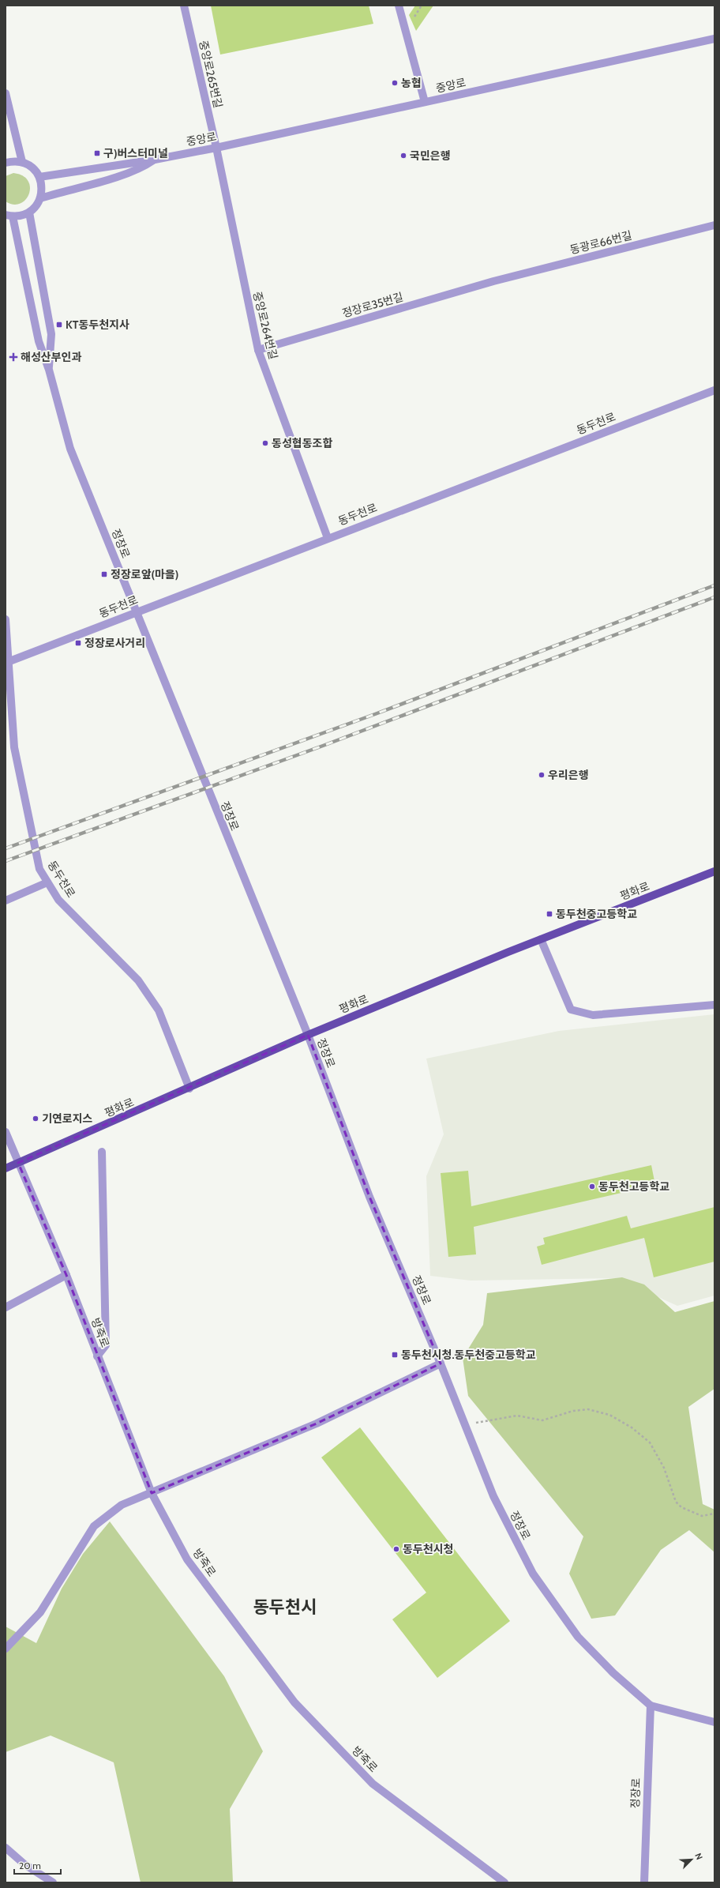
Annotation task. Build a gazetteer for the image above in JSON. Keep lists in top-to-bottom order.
{
  "streets": {
    "main road": ["평화로"],
    "street": [
      "중앙로265번길",
      "중앙로",
      "동광로66번길",
      "정장로35번길",
      "중앙로264번길",
      "동두천로",
      "정장로",
      "방죽로"
    ]
  },
  "crossings": [
    ["중앙로265번길", "중앙로"],
    ["중앙로265번길", "중앙로264번길"],
    ["중앙로", "중앙로264번길"],
    ["동광로66번길", "정장로35번길"],
    ["정장로35번길", "중앙로264번길"],
    ["중앙로264번길", "동두천로"],
    ["동두천로", "정장로"],
    ["동두천로", "평화로"],
    ["정장로", "평화로"],
    ["평화로", "방죽로"]
  ],
  "districts": ["동두천시"],
  "places": {
    "other": [
      "농협",
      "국민은행",
      "동성협동조합",
      "우리은행",
      "기연로지스",
      "동두천고등학교",
      "동두천시청"
    ],
    "transit": [
      "구)버스터미널",
      "KT동두천지사",
      "정장로앞(마을)",
      "정장로사거리",
      "동두천중고등학교",
      "동두천시청.동두천중고등학교"
    ],
    "health": ["해성산부인과"]
  },
  "scale_bar": "20 m",
  "north": "top right"
}
